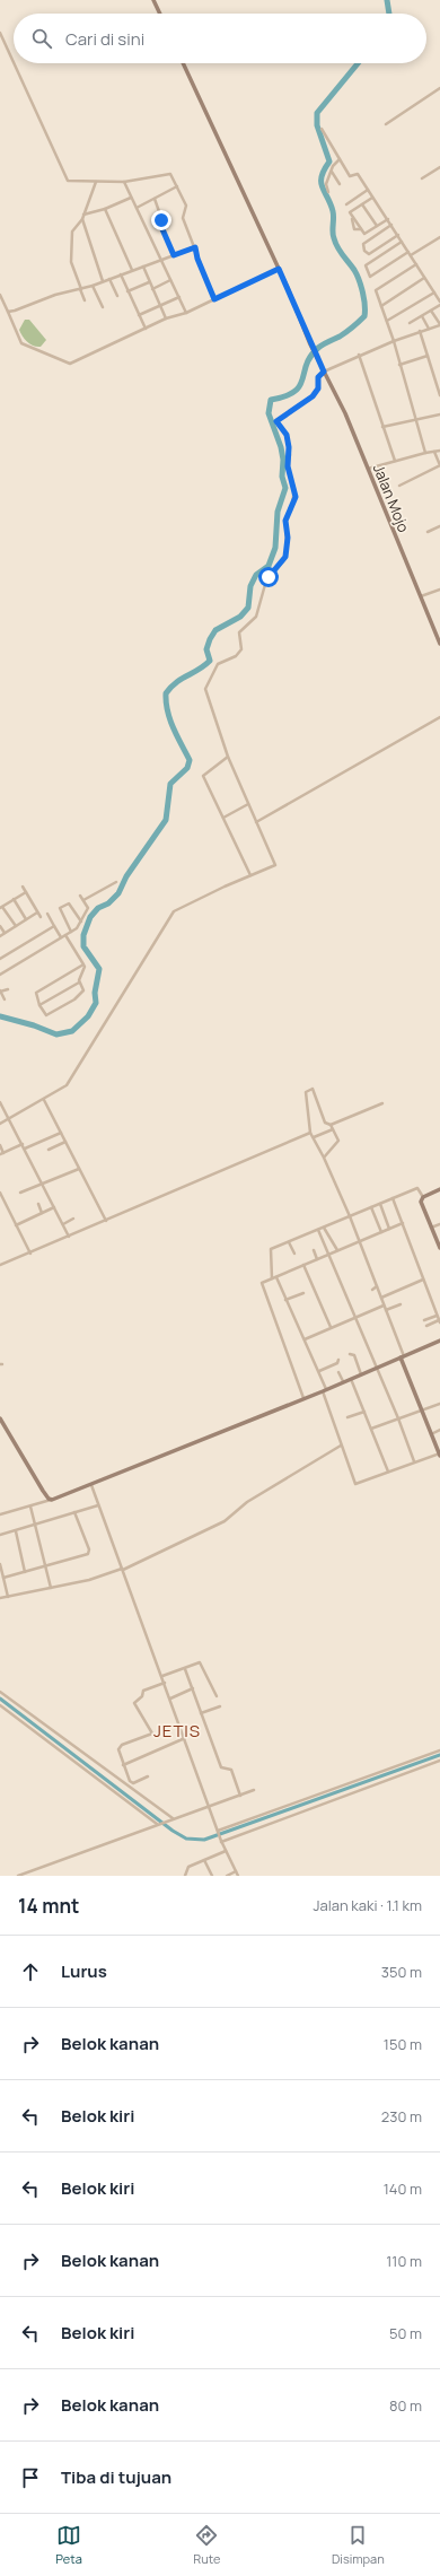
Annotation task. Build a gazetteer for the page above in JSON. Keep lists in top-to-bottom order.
{
  "streets": {
    "main road": ["Jalan Mojo"]
  },
  "districts": ["JETIS"],
  "page": {
    "search": "Cari di sini",
    "heading": ["14 mnt", "Jalan kaki · 1.1 km"],
    "list": [
      ["Lurus", "350 m"],
      ["Belok kanan", "150 m"],
      ["Belok kiri", "230 m"],
      ["Belok kiri", "140 m"],
      ["Belok kanan", "110 m"],
      ["Belok kiri", "50 m"],
      ["Belok kanan", "80 m"],
      "Tiba di tujuan"
    ],
    "nav": ["Peta", "Rute", "Disimpan"]
  }
}
